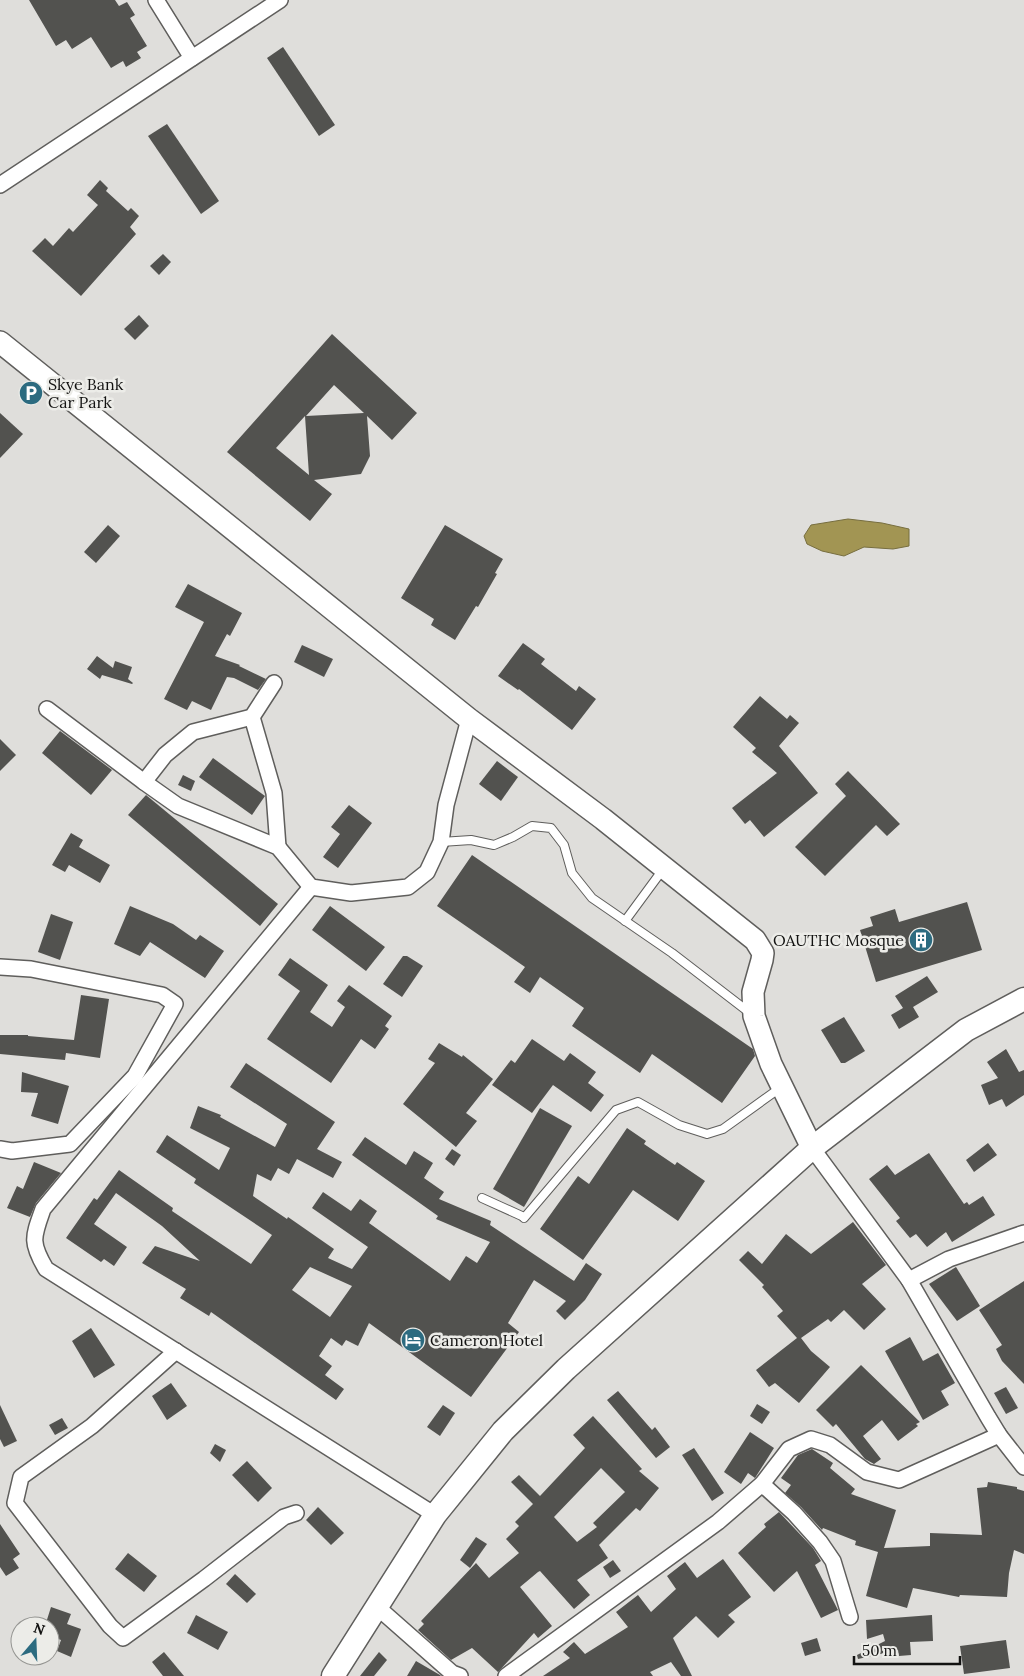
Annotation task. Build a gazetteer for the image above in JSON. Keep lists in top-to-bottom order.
{
  "places": {
    "parking": ["Skye Bank Car Park"],
    "building": ["OAUTHC Mosque"],
    "hotel": ["Cameron Hotel"]
  },
  "scale_bar": "50 m",
  "north": "top"
}
